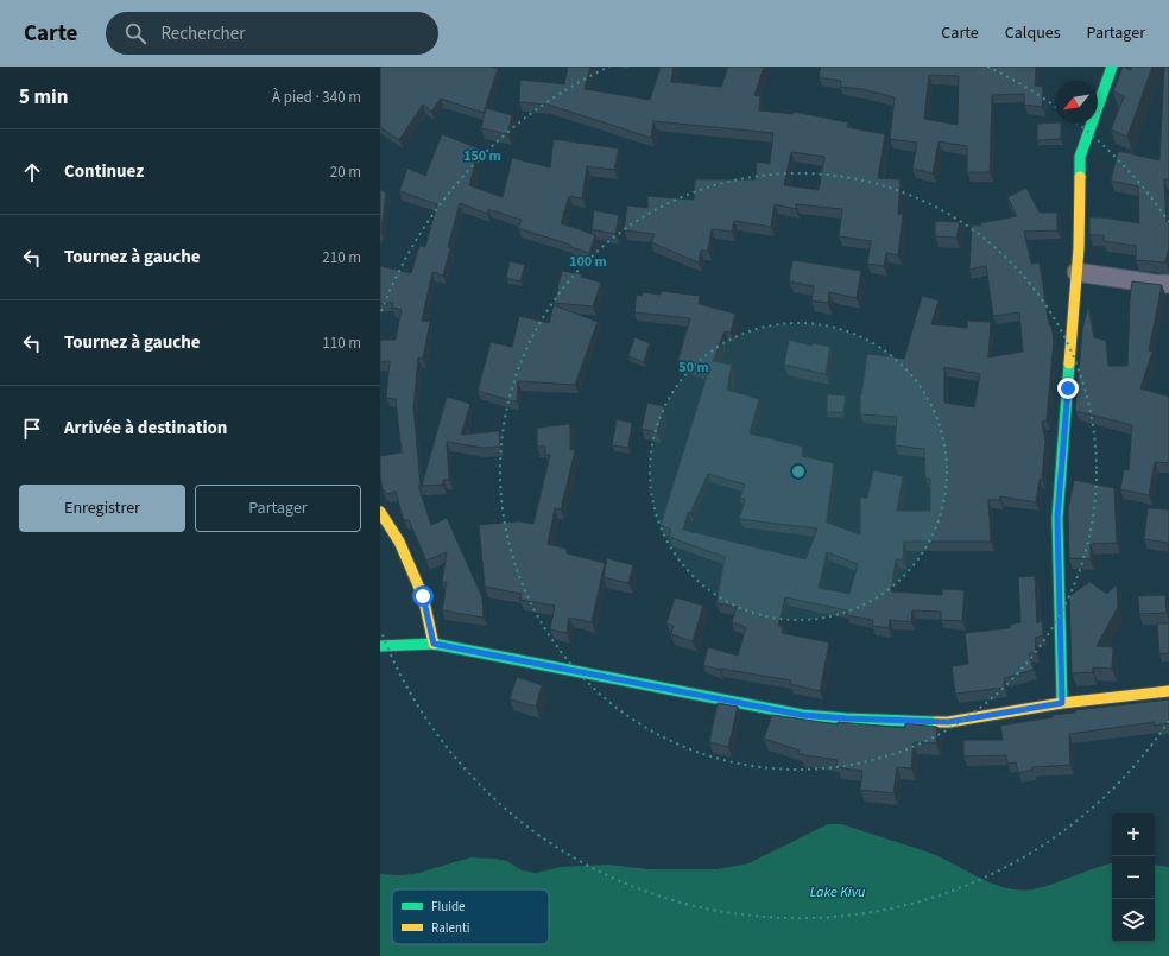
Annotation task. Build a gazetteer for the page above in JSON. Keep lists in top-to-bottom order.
{
  "water": ["Lake Kivu"],
  "legend": ["Fluide", "Ralenti"],
  "north": "bottom left",
  "page": {
    "header": "Carte",
    "search": "Rechercher",
    "nav": ["Carte", "Calques", "Partager"],
    "heading": ["5 min", "À pied · 340 m"],
    "list": [
      ["Continuez", "20 m"],
      ["Tournez à gauche", "210 m"],
      ["Tournez à gauche", "110 m"],
      "Arrivée à destination"
    ],
    "buttons": ["Enregistrer", "Partager"],
    "map_buttons": ["+", "−"]
  },
  "rings": ["150 m", "100 m", "50 m"]
}
